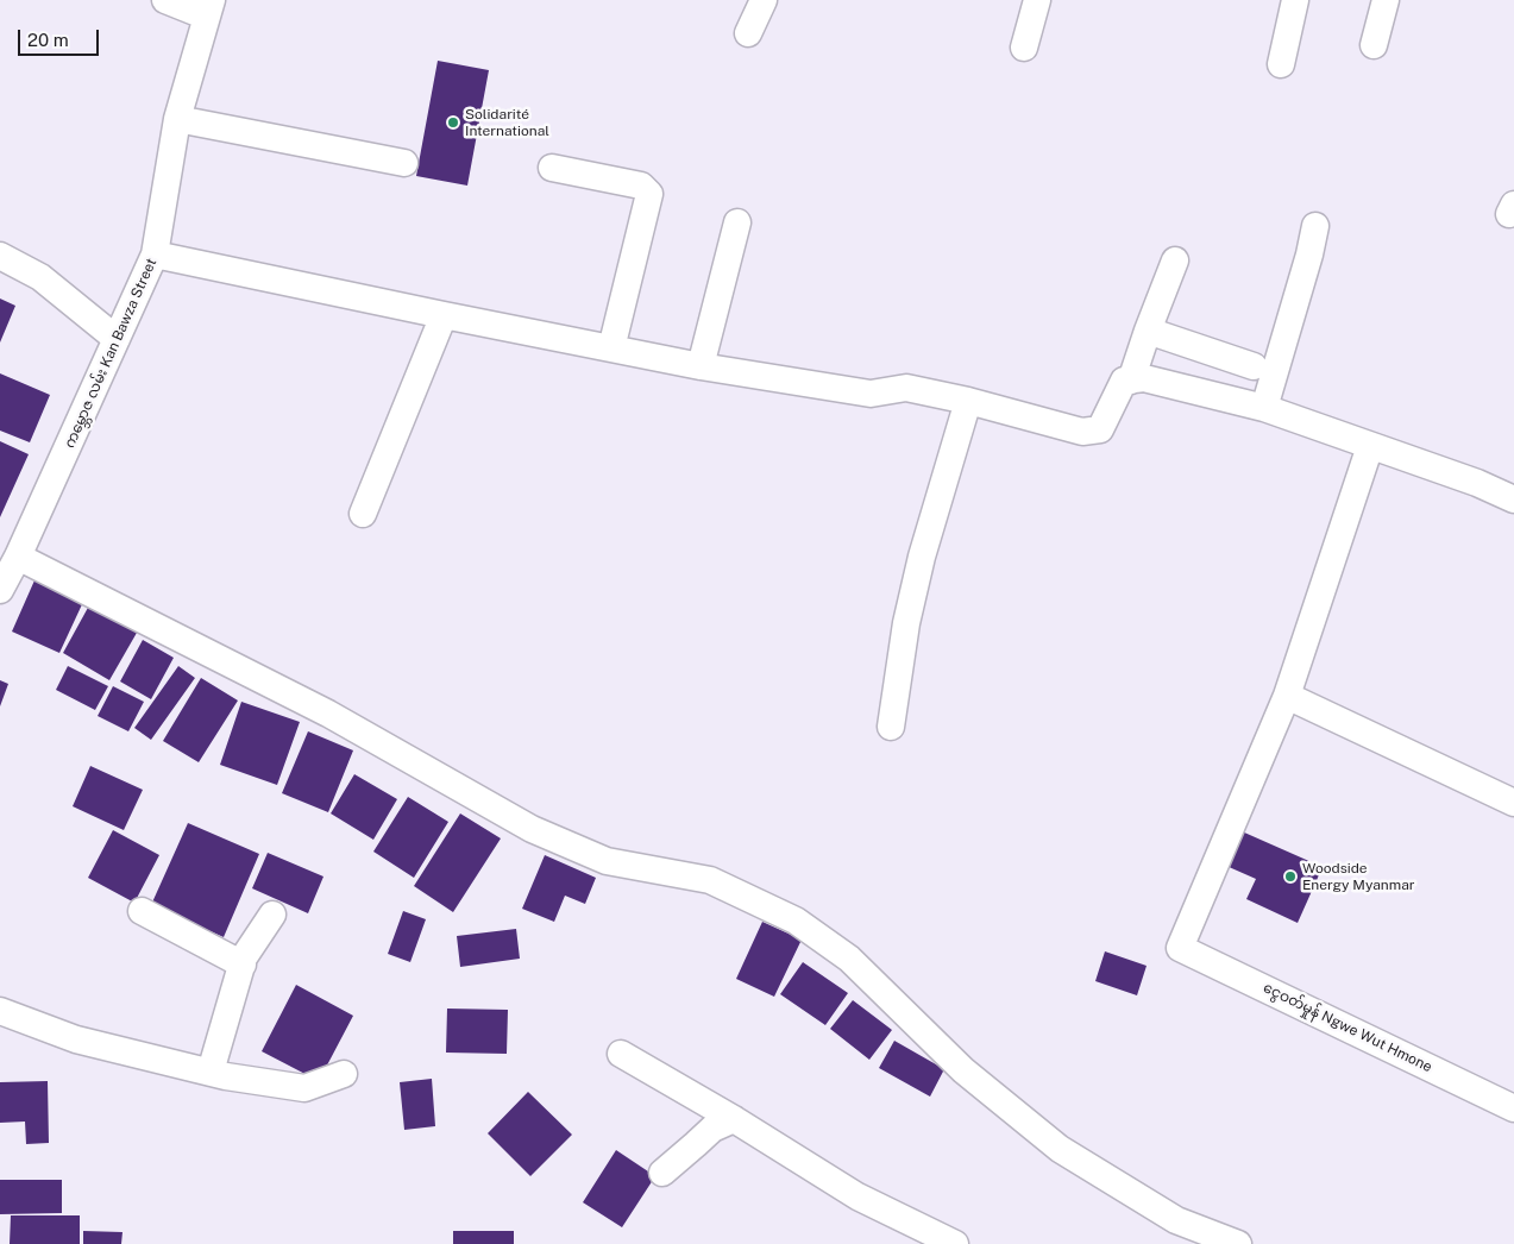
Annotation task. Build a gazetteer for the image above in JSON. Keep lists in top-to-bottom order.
{
  "streets": {
    "street": ["ကမ္ဘောဇ လမ်း Kan Bawza Street", "ငွေဝတ်မှုန် Ngwe Wut Hmone"]
  },
  "places": ["Solidarité International", "Woodside Energy Myanmar"],
  "scale_bar": "20 m"
}
